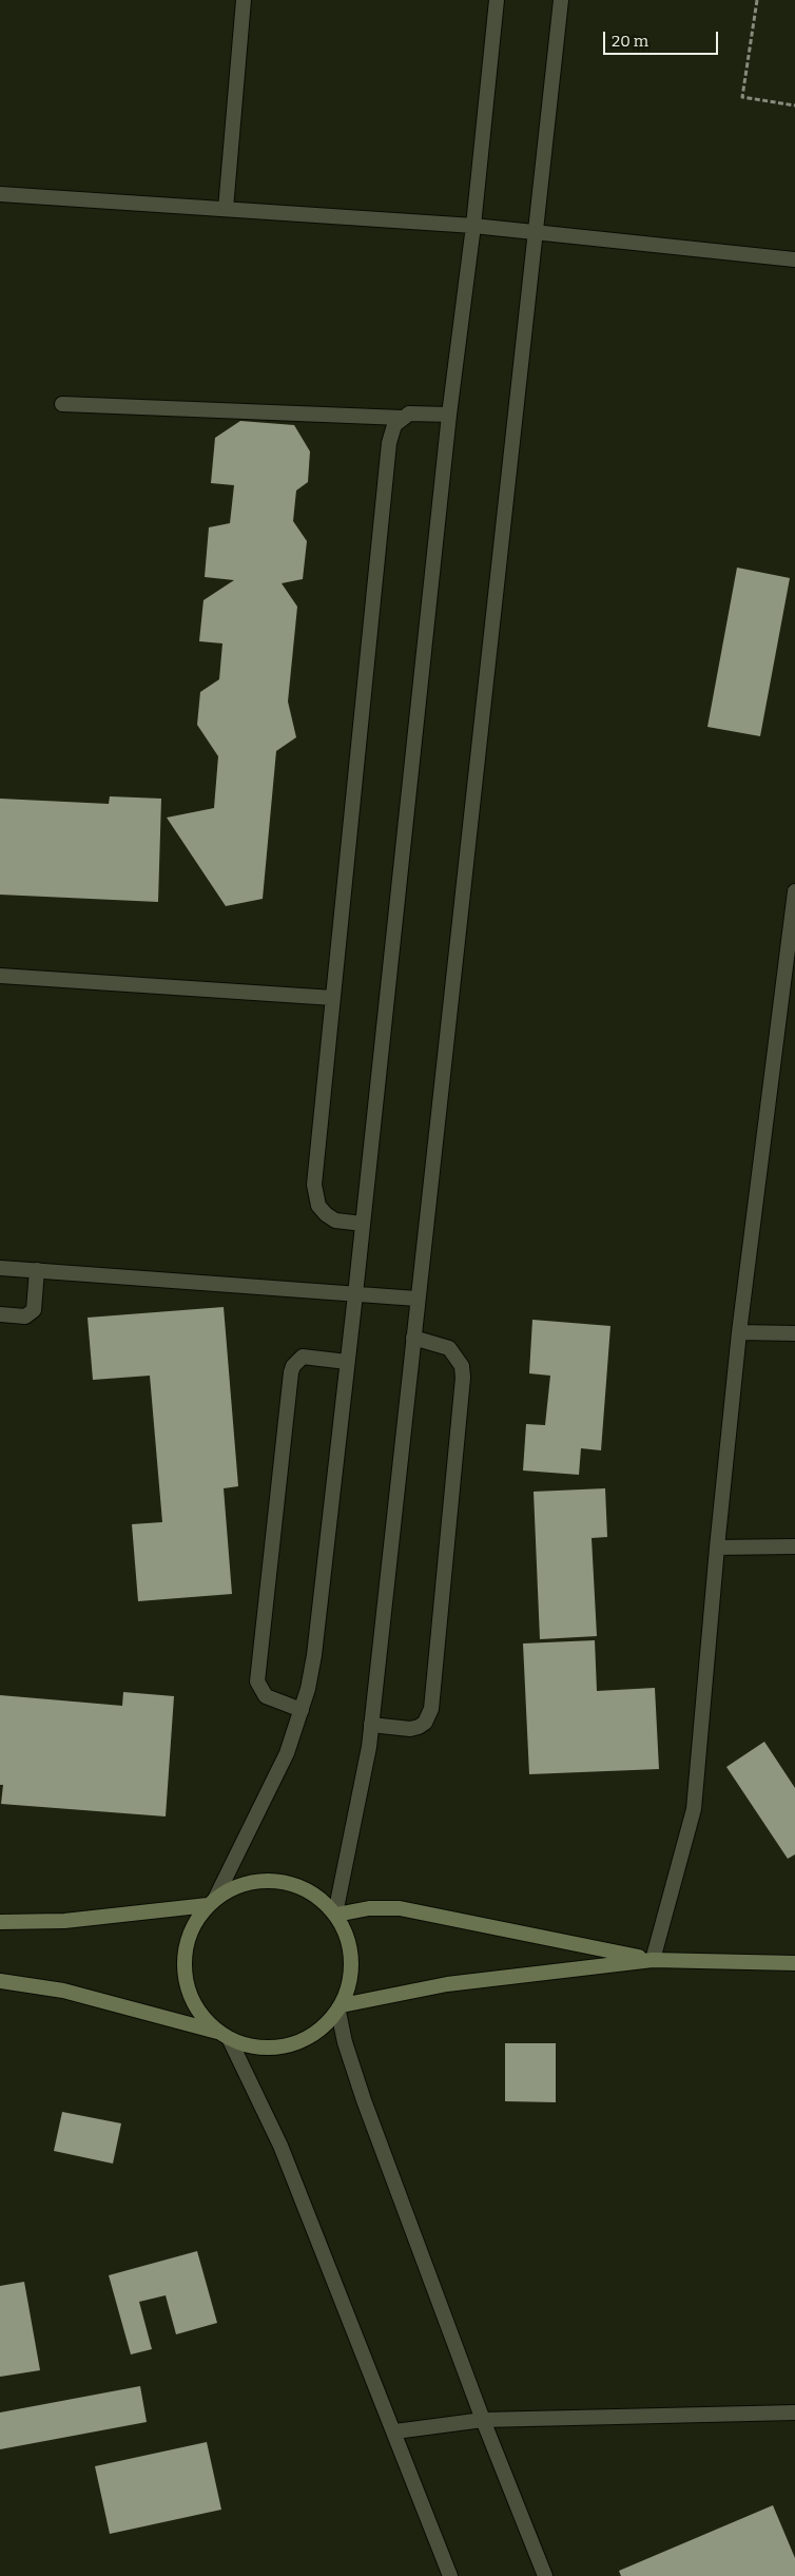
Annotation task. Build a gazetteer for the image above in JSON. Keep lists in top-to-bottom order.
{
  "scale_bar": "20 m"
}
